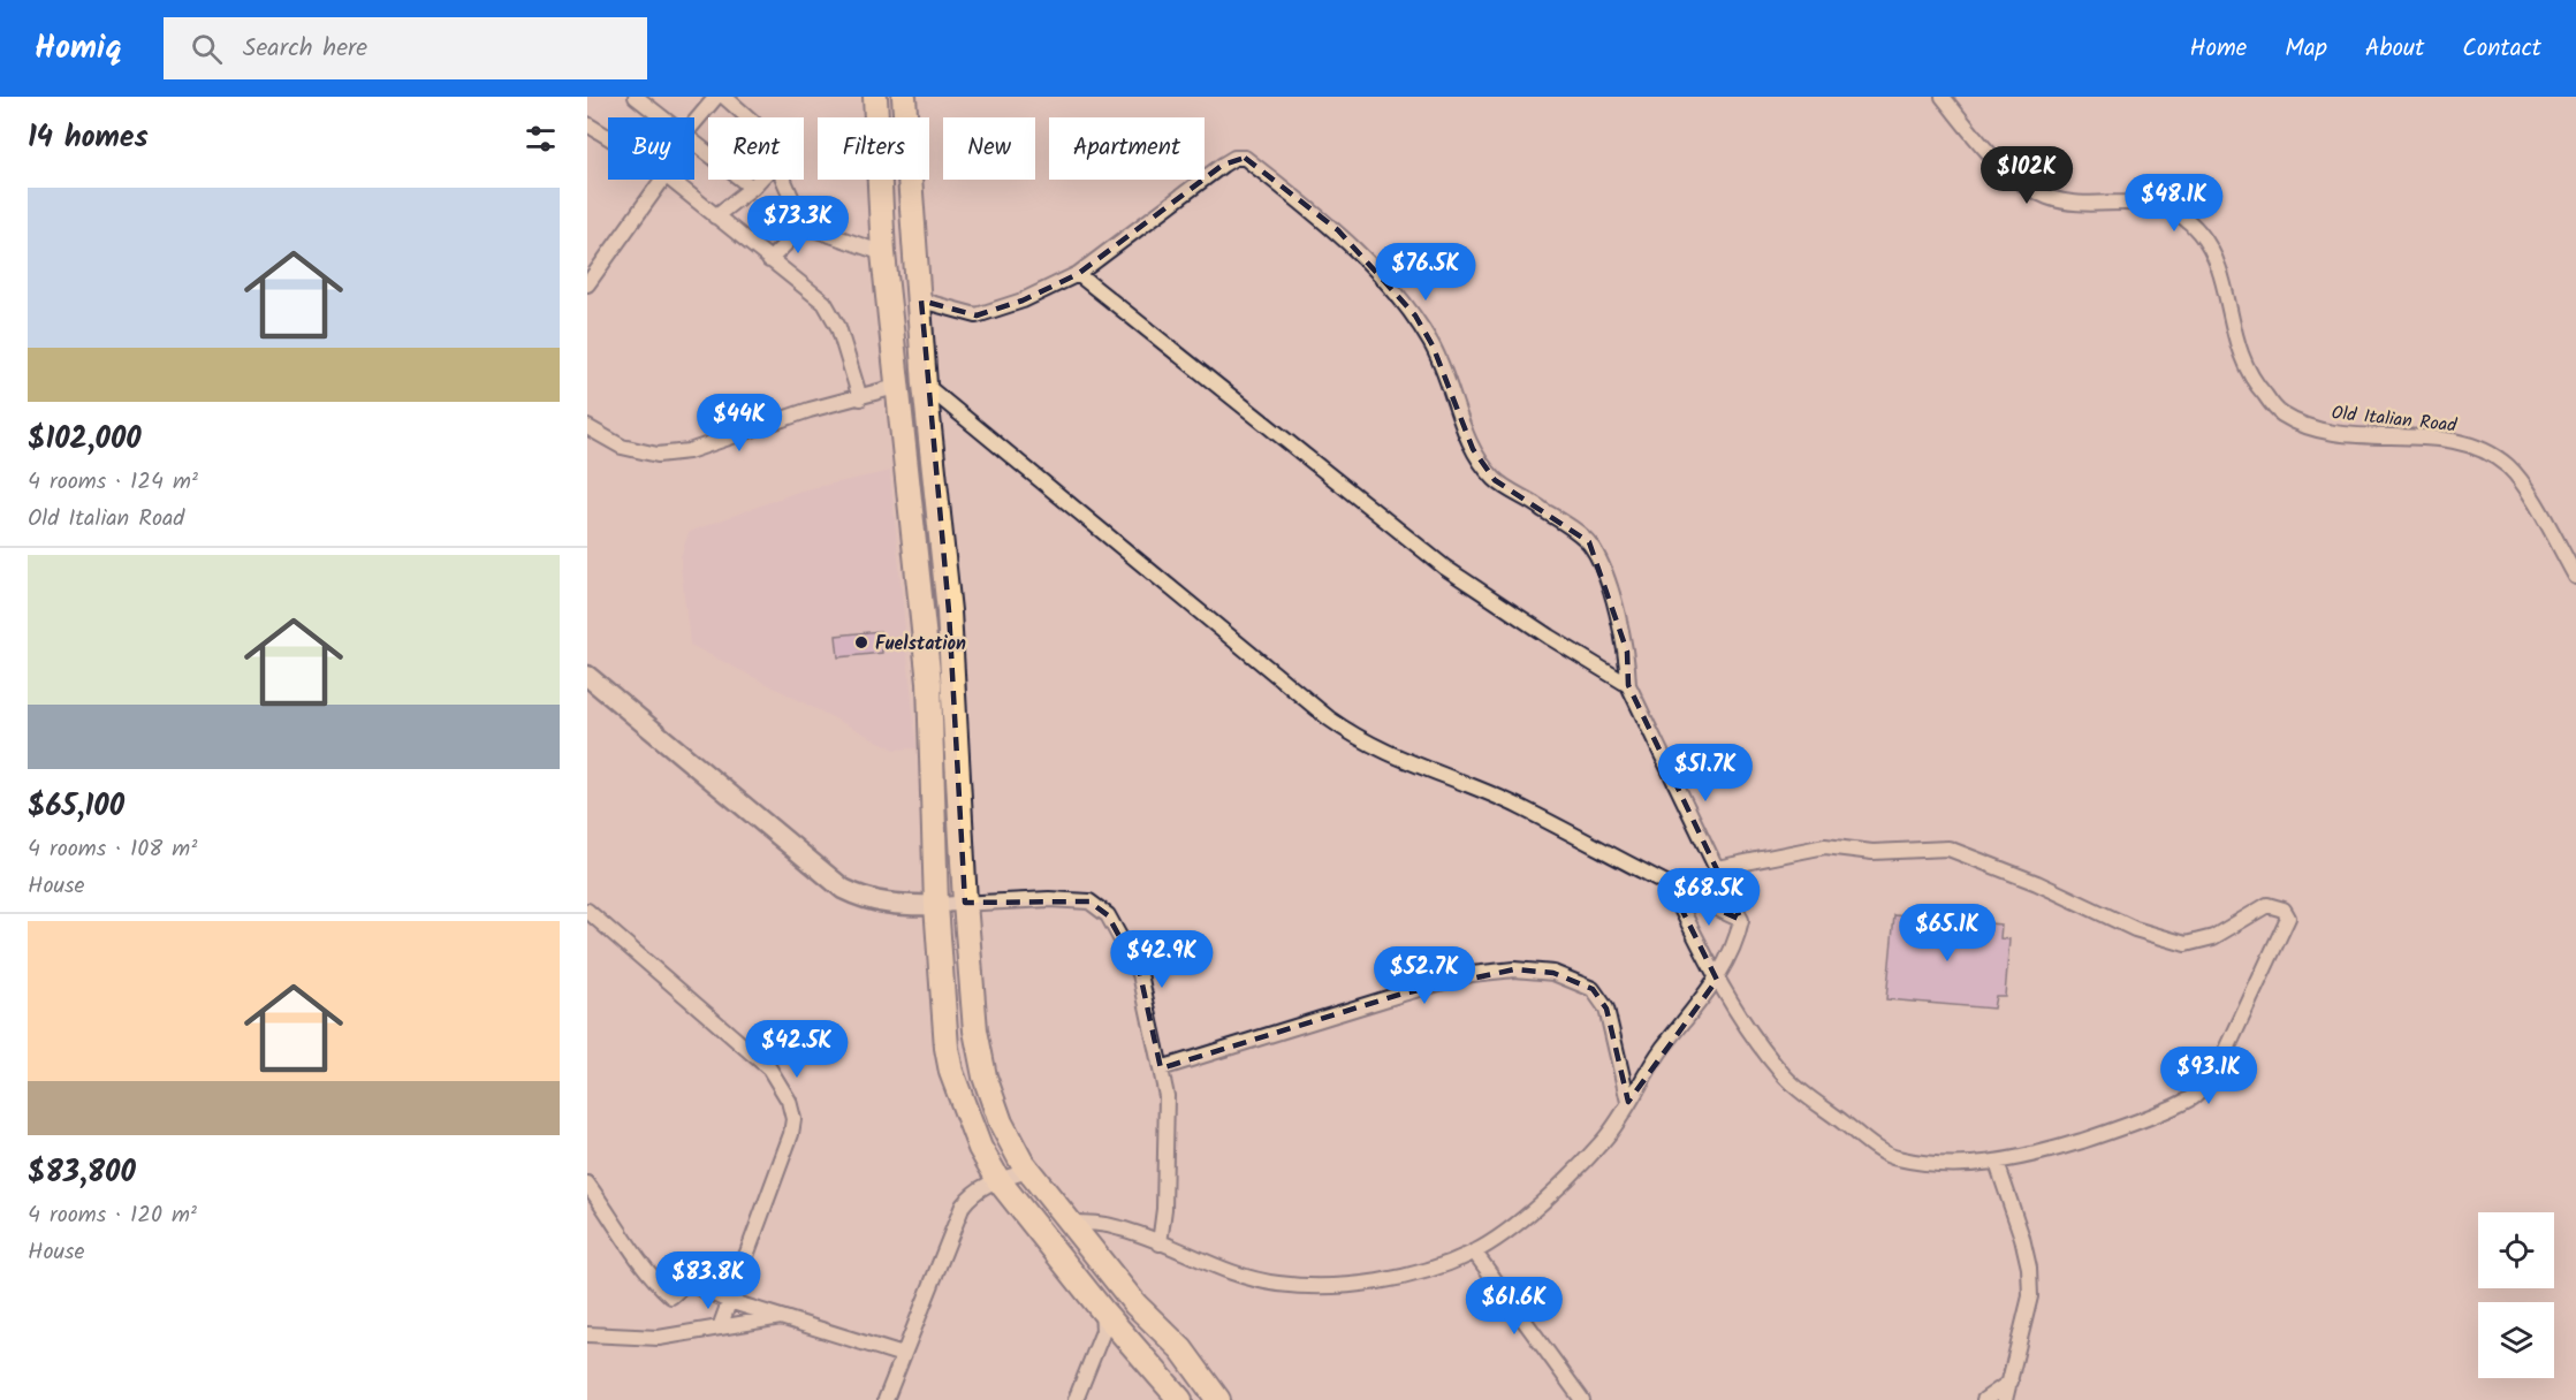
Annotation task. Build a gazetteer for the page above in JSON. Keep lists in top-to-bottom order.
{
  "streets": {
    "street": ["Old Italian Road"]
  },
  "places": ["Fuelstation"],
  "page": {
    "header": "Homiq",
    "search": "Search here",
    "nav": [
      "Home",
      "Map",
      "About",
      "Contact"
    ],
    "heading": "14 homes",
    "chip": [
      "Buy",
      "Rent",
      "Filters",
      "New",
      "Apartment"
    ],
    "price": [
      "$102K",
      "$48.1K",
      "$73.3K",
      "$76.5K",
      "$44K",
      "$51.7K",
      "$68.5K",
      "$65.1K",
      "$42.9K",
      "$52.7K",
      "$42.5K",
      "$93.1K",
      "$83.8K",
      "$61.6K"
    ],
    "list": [
      {
        "name": "$102,000",
        "note": "4 rooms · 124 m² · Old Italian Road"
      },
      {
        "name": "$65,100",
        "note": "4 rooms · 108 m² · House"
      },
      {
        "name": "$83,800",
        "note": "4 rooms · 120 m² · House"
      }
    ]
  }
}
